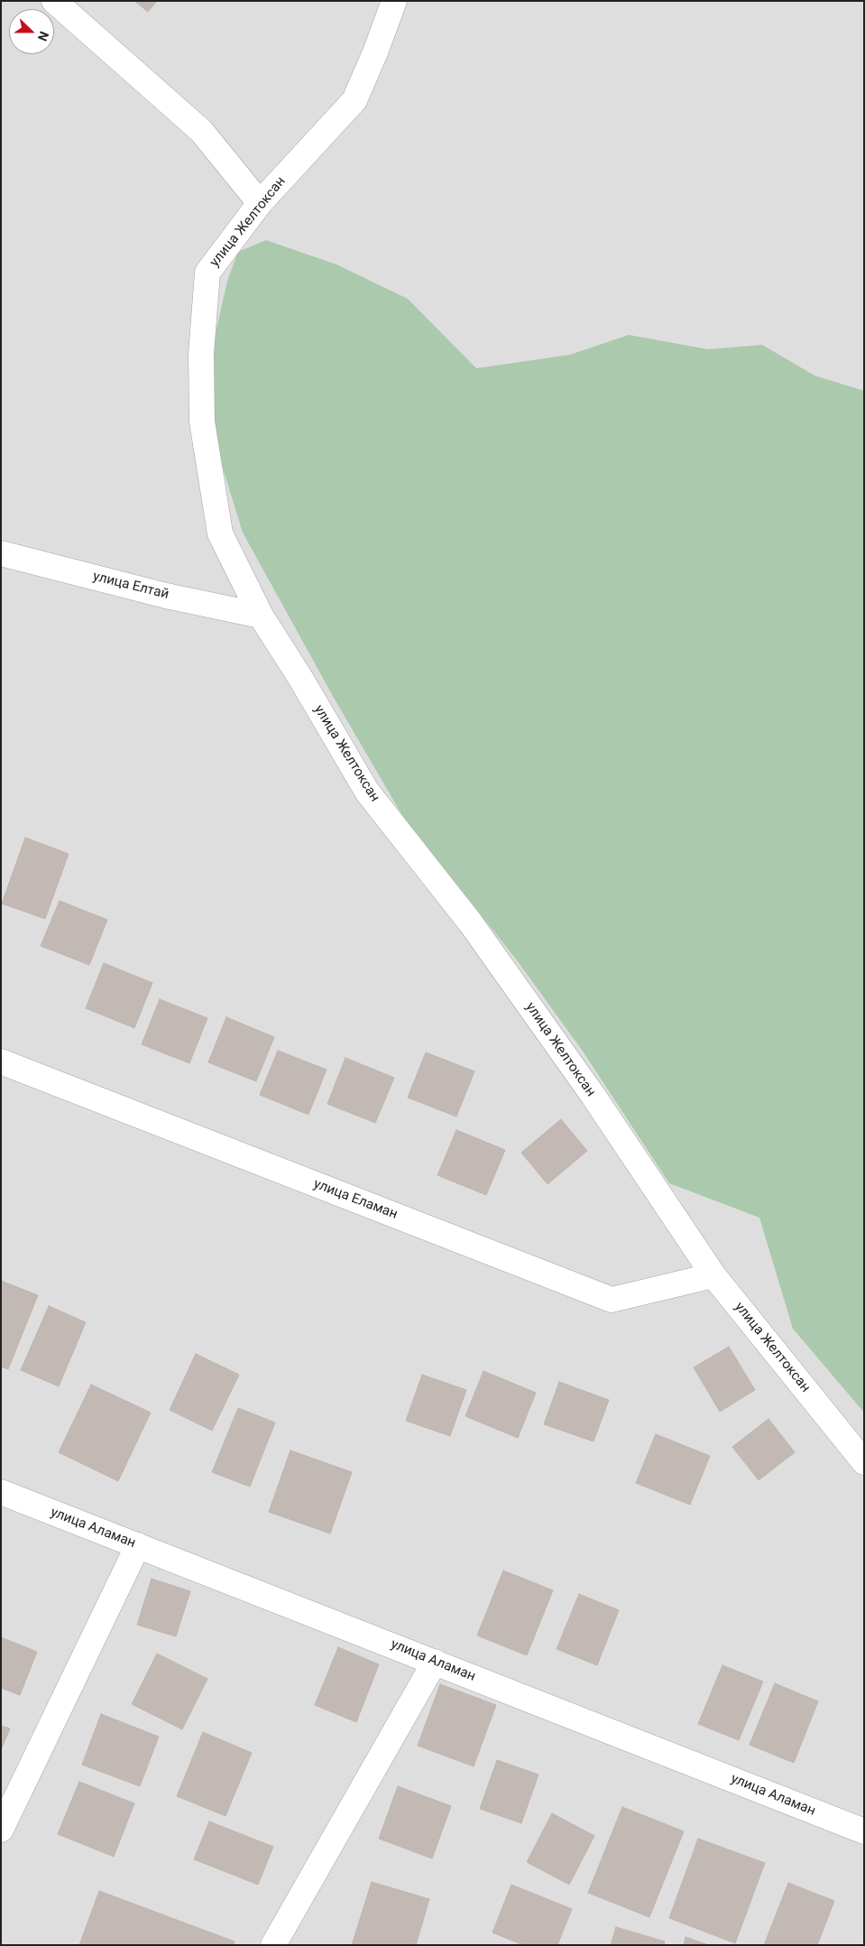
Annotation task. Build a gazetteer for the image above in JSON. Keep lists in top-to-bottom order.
{
  "streets": {
    "street": [
      "улица Желтоксан",
      "улица Елтай",
      "улица Еламан",
      "улица Аламан"
    ]
  },
  "crossings": [
    ["улица Желтоксан", "улица Елтай"],
    ["улица Желтоксан", "улица Еламан"]
  ],
  "north": "right"
}
